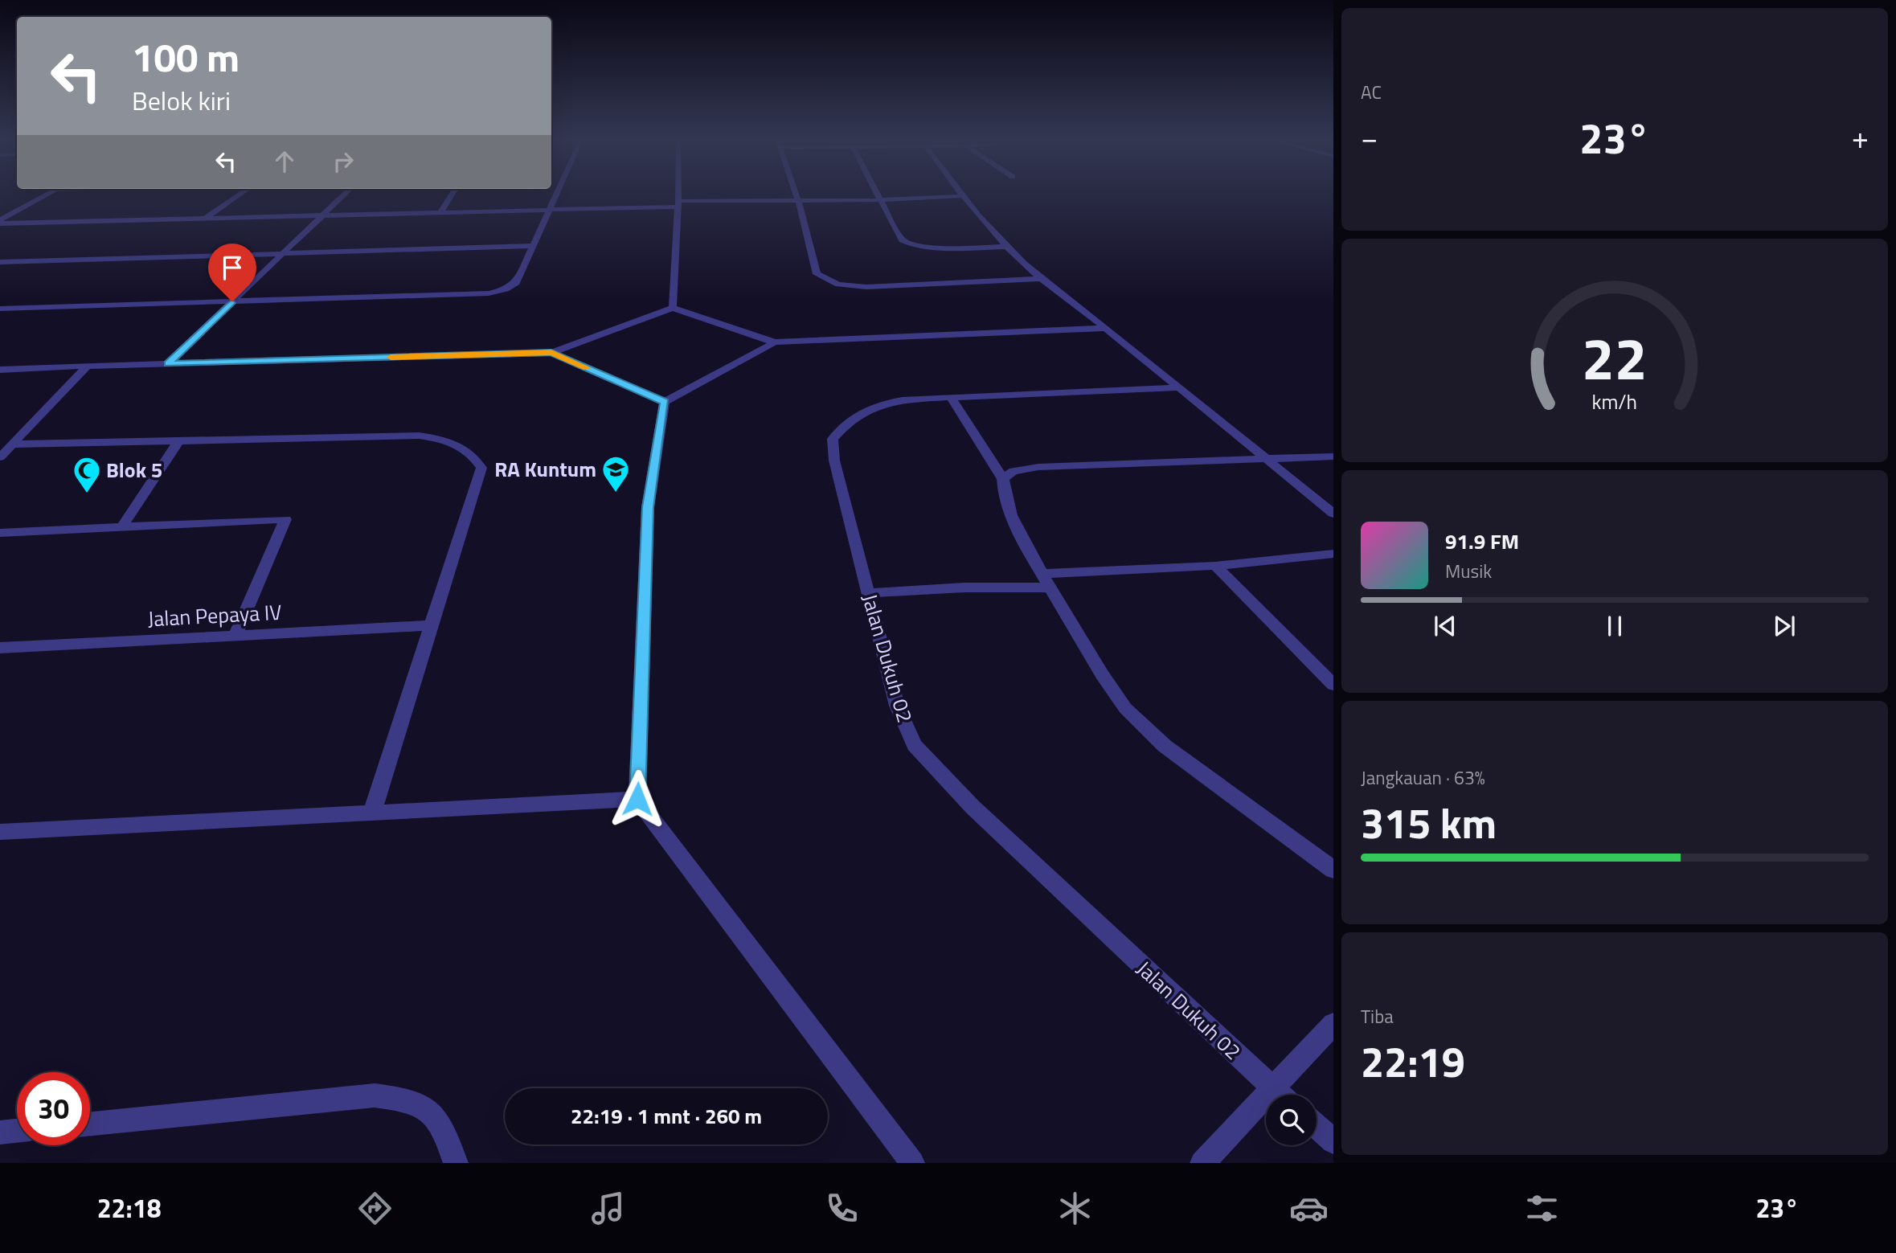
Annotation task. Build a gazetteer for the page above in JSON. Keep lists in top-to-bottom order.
{
  "streets": {
    "street": ["Jalan Pepaya IV", "Jalan Dukuh 02"]
  },
  "places": {
    "school or university": ["RA Kuntum"],
    "mosque": ["Blok 5"]
  },
  "page": {
    "tile": [
      "AC",
      ["Jangkauan · 63%", "315 km"],
      ["Tiba", "22:19"]
    ],
    "turn": ["100 m", "Belok kiri"],
    "heat": ["−", "23°", "+"],
    "song": ["91.9 FM", "Musik"],
    "limit": "30",
    "trip": "22:19 · 1 mnt · 260 m",
    "tabs": ["22:18", "23°"],
    "gauge": ["22", "km/h"]
  }
}
